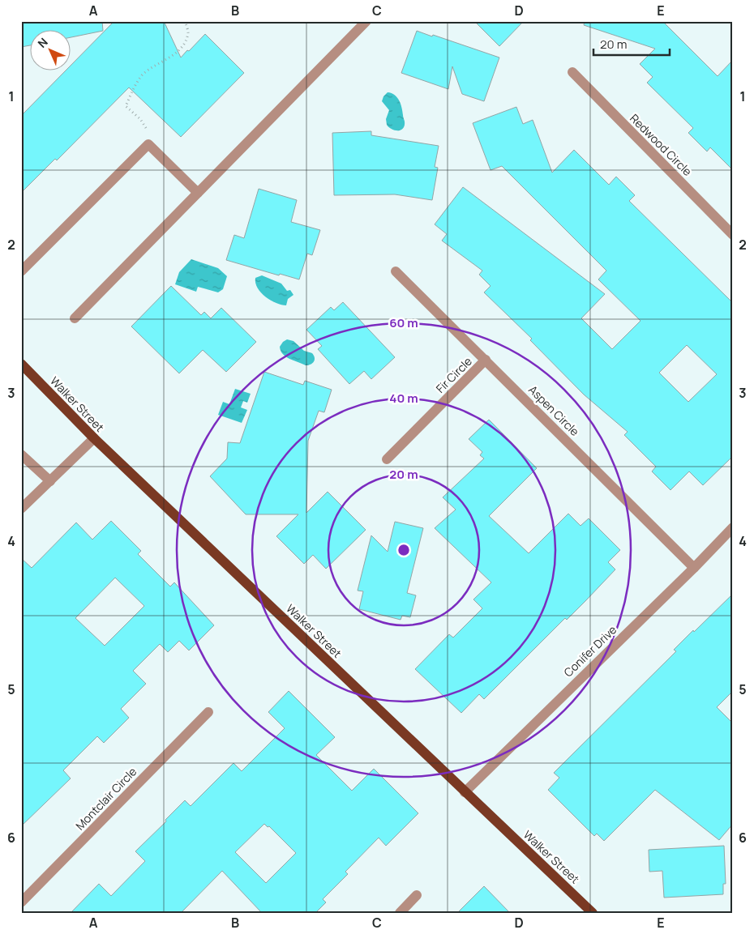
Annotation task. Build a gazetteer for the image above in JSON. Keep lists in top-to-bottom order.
{
  "streets": {
    "main road": ["Walker Street"],
    "street": [
      "Redwood Circle",
      "Fir Circle",
      "Aspen Circle",
      "Conifer Drive",
      "Montclair Circle"
    ]
  },
  "crossings": [
    ["Fir Circle", "Aspen Circle"],
    ["Walker Street", "Conifer Drive"],
    ["Aspen Circle", "Conifer Drive"]
  ],
  "scale_bar": "20 m",
  "north": "top left",
  "grid": {
    "columns": [
      "A",
      "B",
      "C",
      "D",
      "E"
    ],
    "rows": [
      "1",
      "2",
      "3",
      "4",
      "5",
      "6"
    ]
  },
  "rings": ["60 m", "40 m", "20 m"]
}
